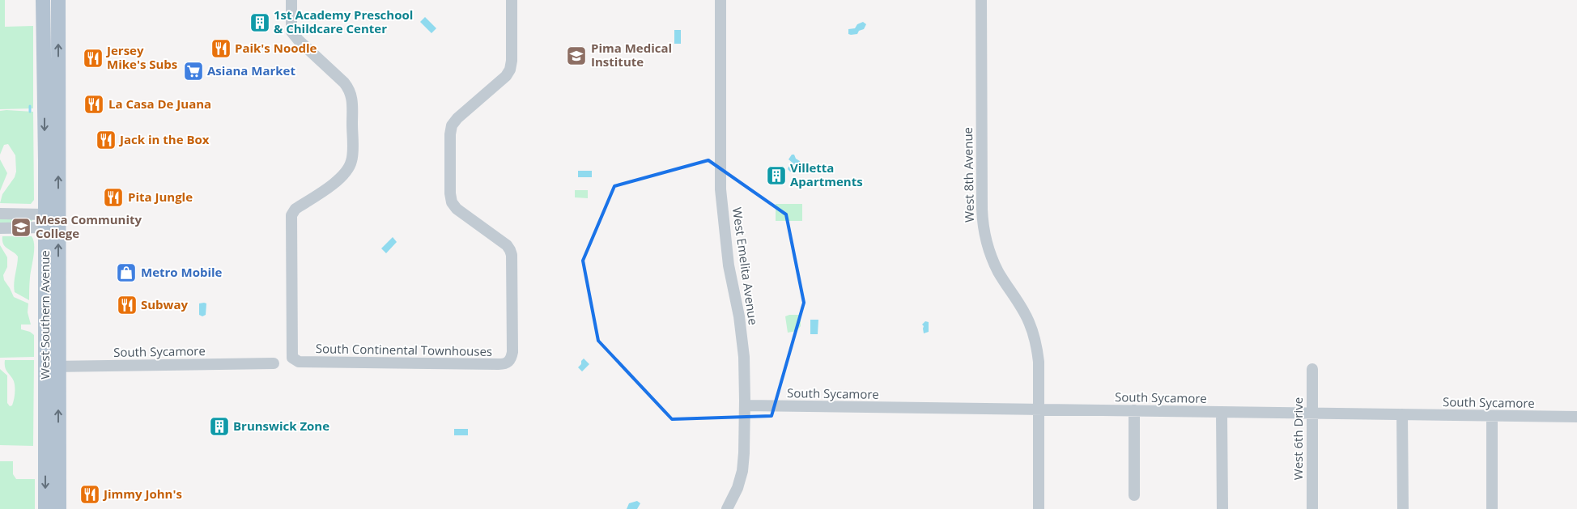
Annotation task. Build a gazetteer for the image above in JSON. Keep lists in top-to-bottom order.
{
  "streets": {
    "main road": ["West Southern Avenue"],
    "street": [
      "West 8th Avenue",
      "West Emelita Avenue",
      "South Continental Townhouses",
      "South Sycamore",
      "West 6th Drive"
    ]
  },
  "crossings": [
    ["West 8th Avenue", "South Sycamore"],
    ["West Emelita Avenue", "South Sycamore"],
    ["West Southern Avenue", "South Sycamore"],
    ["South Sycamore", "West 6th Drive"]
  ],
  "places": {
    "building": ["1st Academy Preschool & Childcare Center", "Villetta Apartments", "Brunswick Zone"],
    "restaurant": [
      "Paik's Noodle",
      "Jersey Mike's Subs",
      "La Casa De Juana",
      "Jack in the Box",
      "Pita Jungle",
      "Subway",
      "Jimmy John's"
    ],
    "school or university": ["Pima Medical Institute", "Mesa Community College"],
    "supermarket": ["Asiana Market"],
    "shop": ["Metro Mobile"]
  }
}
